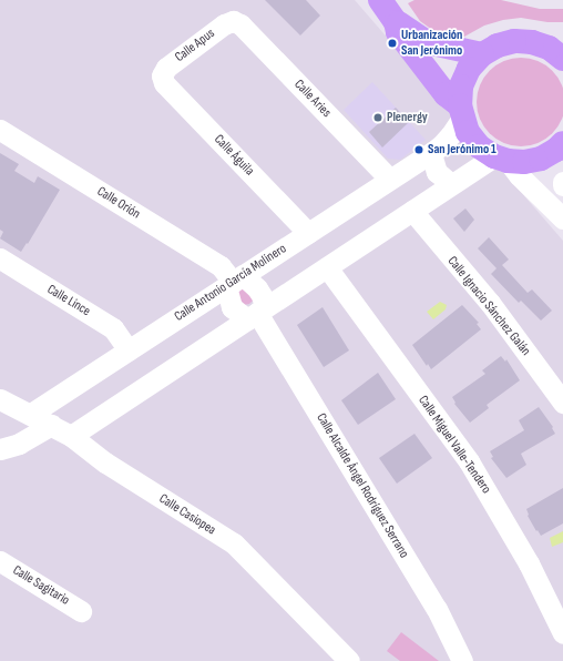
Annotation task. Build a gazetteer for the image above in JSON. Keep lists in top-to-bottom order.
{
  "streets": {
    "street": [
      "Calle Apus",
      "Calle Aries",
      "Calle Águila",
      "Calle Orión",
      "Calle Antonio García Molinero",
      "Calle Lince",
      "Calle Ignacio Sánchez Galán",
      "Calle Miguel Valle-Tendero",
      "Calle Alcalde Ángel Rodríguez Serrano",
      "Calle Casiopea",
      "Calle Sagitario"
    ]
  },
  "crossings": [
    ["Calle Apus", "Calle Aries"],
    ["Calle Apus", "Calle Águila"],
    ["Calle Aries", "Calle Antonio García Molinero"],
    ["Calle Águila", "Calle Antonio García Molinero"],
    ["Calle Orión", "Calle Antonio García Molinero"],
    ["Calle Orión", "Calle Alcalde Ángel Rodríguez Serrano"],
    ["Calle Antonio García Molinero", "Calle Lince"],
    ["Calle Antonio García Molinero", "Calle Casiopea"]
  ],
  "places": ["Urbanización San Jerónimo", "Plenergy", "San Jerónimo 1"]
}
